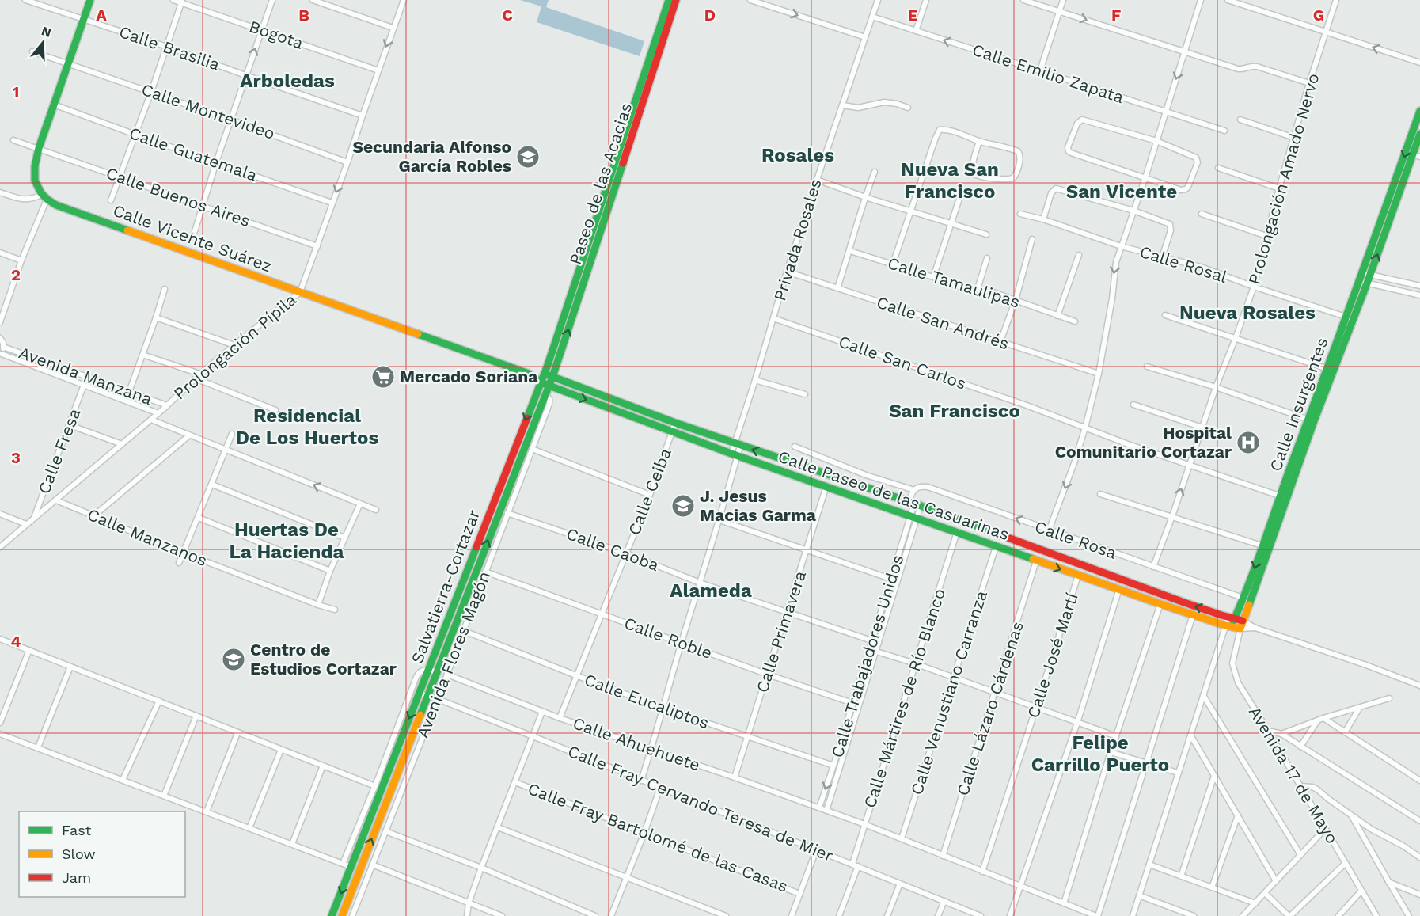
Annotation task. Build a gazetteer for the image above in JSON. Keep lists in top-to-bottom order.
{
  "streets": {
    "main road": [
      "Paseo de las Acacias",
      "Calle Vicente Suárez",
      "Calle Insurgentes",
      "Calle Paseo de las Casuarinas",
      "Salvatierra-Cortazar"
    ],
    "street": [
      "Bogota",
      "Calle Brasilia",
      "Calle Emilio Zapata",
      "Calle Montevideo",
      "Calle Guatemala",
      "Prolongación Amado Nervo",
      "Calle Buenos Aires",
      "Privada Rosales",
      "Calle Rosal",
      "Calle Tamaulipas",
      "Calle San Andrés",
      "Prolongación Pípila",
      "Calle San Carlos",
      "Avenida Manzana",
      "Calle Fresa",
      "Calle Ceiba",
      "Calle Manzanos",
      "Calle Rosa",
      "Calle Caoba",
      "Calle Primavera",
      "Calle Roble",
      "Avenida Flores Magón",
      "Calle José Martí",
      "Calle Trabajadores Unidos",
      "Calle Venustiano Carranza",
      "Calle Mártires de Río Blanco",
      "Calle Eucaliptos",
      "Calle Lázaro Cárdenas",
      "Calle Ahuehuete",
      "Avenida 17 de Mayo",
      "Calle Fray Cervando Teresa de Mier",
      "Calle Fray Bartolomé de las Casas"
    ]
  },
  "crossings": [
    ["Bogota", "Prolongación Pípila"],
    ["Calle Brasilia", "Prolongación Pípila"],
    ["Calle Emilio Zapata", "Privada Rosales"],
    ["Calle Montevideo", "Prolongación Pípila"],
    ["Calle Guatemala", "Prolongación Pípila"],
    ["Prolongación Amado Nervo", "Calle Rosal"],
    ["Prolongación Amado Nervo", "Calle San Carlos"],
    ["Prolongación Amado Nervo", "Calle Rosa"],
    ["Paseo de las Acacias", "Calle Vicente Suárez"],
    ["Paseo de las Acacias", "Calle Paseo de las Casuarinas"],
    ["Paseo de las Acacias", "Salvatierra-Cortazar"],
    ["Calle Buenos Aires", "Prolongación Pípila"],
    ["Calle Vicente Suárez", "Prolongación Pípila"],
    ["Calle Vicente Suárez", "Calle Paseo de las Casuarinas"],
    ["Calle Vicente Suárez", "Salvatierra-Cortazar"],
    ["Privada Rosales", "Calle San Andrés"],
    ["Privada Rosales", "Calle San Carlos"],
    ["Privada Rosales", "Calle Paseo de las Casuarinas"],
    ["Privada Rosales", "Calle Caoba"],
    ["Privada Rosales", "Calle Roble"],
    ["Privada Rosales", "Calle Eucaliptos"],
    ["Privada Rosales", "Calle Ahuehuete"],
    ["Privada Rosales", "Calle Fray Cervando Teresa de Mier"],
    ["Calle Rosal", "Calle Insurgentes"],
    ["Prolongación Pípila", "Avenida Manzana"],
    ["Prolongación Pípila", "Calle Fresa"],
    ["Prolongación Pípila", "Calle Manzanos"],
    ["Calle San Carlos", "Calle Insurgentes"],
    ["Avenida Manzana", "Calle Fresa"],
    ["Calle Insurgentes", "Calle Paseo de las Casuarinas"],
    ["Calle Insurgentes", "Calle Rosa"],
    ["Calle Insurgentes", "Avenida 17 de Mayo"],
    ["Calle Ceiba", "Calle Paseo de las Casuarinas"],
    ["Calle Ceiba", "Calle Caoba"],
    ["Calle Ceiba", "Calle Roble"],
    ["Calle Ceiba", "Calle Eucaliptos"],
    ["Calle Ceiba", "Calle Ahuehuete"],
    ["Calle Paseo de las Casuarinas", "Calle Rosa"],
    ["Calle Paseo de las Casuarinas", "Salvatierra-Cortazar"],
    ["Calle Paseo de las Casuarinas", "Calle Primavera"],
    ["Calle Paseo de las Casuarinas", "Calle José Martí"],
    ["Calle Paseo de las Casuarinas", "Calle Trabajadores Unidos"],
    ["Calle Paseo de las Casuarinas", "Calle Venustiano Carranza"],
    ["Calle Paseo de las Casuarinas", "Calle Mártires de Río Blanco"],
    ["Calle Paseo de las Casuarinas", "Calle Lázaro Cárdenas"],
    ["Calle Paseo de las Casuarinas", "Avenida 17 de Mayo"],
    ["Calle Rosa", "Calle Trabajadores Unidos"],
    ["Calle Caoba", "Calle Primavera"],
    ["Calle Caoba", "Avenida Flores Magón"],
    ["Calle Caoba", "Calle Trabajadores Unidos"],
    ["Salvatierra-Cortazar", "Avenida Flores Magón"],
    ["Salvatierra-Cortazar", "Calle Fray Cervando Teresa de Mier"],
    ["Calle Primavera", "Calle Roble"],
    ["Calle Primavera", "Calle Eucaliptos"],
    ["Calle Primavera", "Calle Ahuehuete"],
    ["Calle Roble", "Avenida Flores Magón"],
    ["Calle Roble", "Calle Trabajadores Unidos"],
    ["Avenida Flores Magón", "Calle Eucaliptos"],
    ["Avenida Flores Magón", "Calle Ahuehuete"],
    ["Avenida Flores Magón", "Calle Fray Cervando Teresa de Mier"],
    ["Calle José Martí", "Calle Ahuehuete"],
    ["Calle Trabajadores Unidos", "Calle Eucaliptos"],
    ["Calle Trabajadores Unidos", "Calle Ahuehuete"],
    ["Calle Venustiano Carranza", "Calle Ahuehuete"],
    ["Calle Mártires de Río Blanco", "Calle Ahuehuete"],
    ["Calle Mártires de Río Blanco", "Calle Fray Cervando Teresa de Mier"],
    ["Calle Lázaro Cárdenas", "Calle Ahuehuete"]
  ],
  "one_way": ["Calle Emilio Zapata"],
  "districts": [
    "Arboledas",
    "Rosales",
    "Nueva San Francisco",
    "San Vicente",
    "Nueva Rosales",
    "San Francisco",
    "Residencial De Los Huertos",
    "Huertas De La Hacienda",
    "Alameda",
    "Felipe Carrillo Puerto"
  ],
  "places": {
    "school or university": ["Secundaria Alfonso García Robles", "J. Jesus Macias Garma", "Centro de Estudios Cortazar"],
    "supermarket": ["Mercado Soriana"],
    "hospital": ["Hospital Comunitario Cortazar"]
  },
  "legend": ["Fast", "Slow", "Jam"],
  "north": "top",
  "grid": {
    "columns": [
      "A",
      "B",
      "C",
      "D",
      "E",
      "F",
      "G"
    ],
    "rows": [
      "1",
      "2",
      "3",
      "4"
    ]
  }
}
